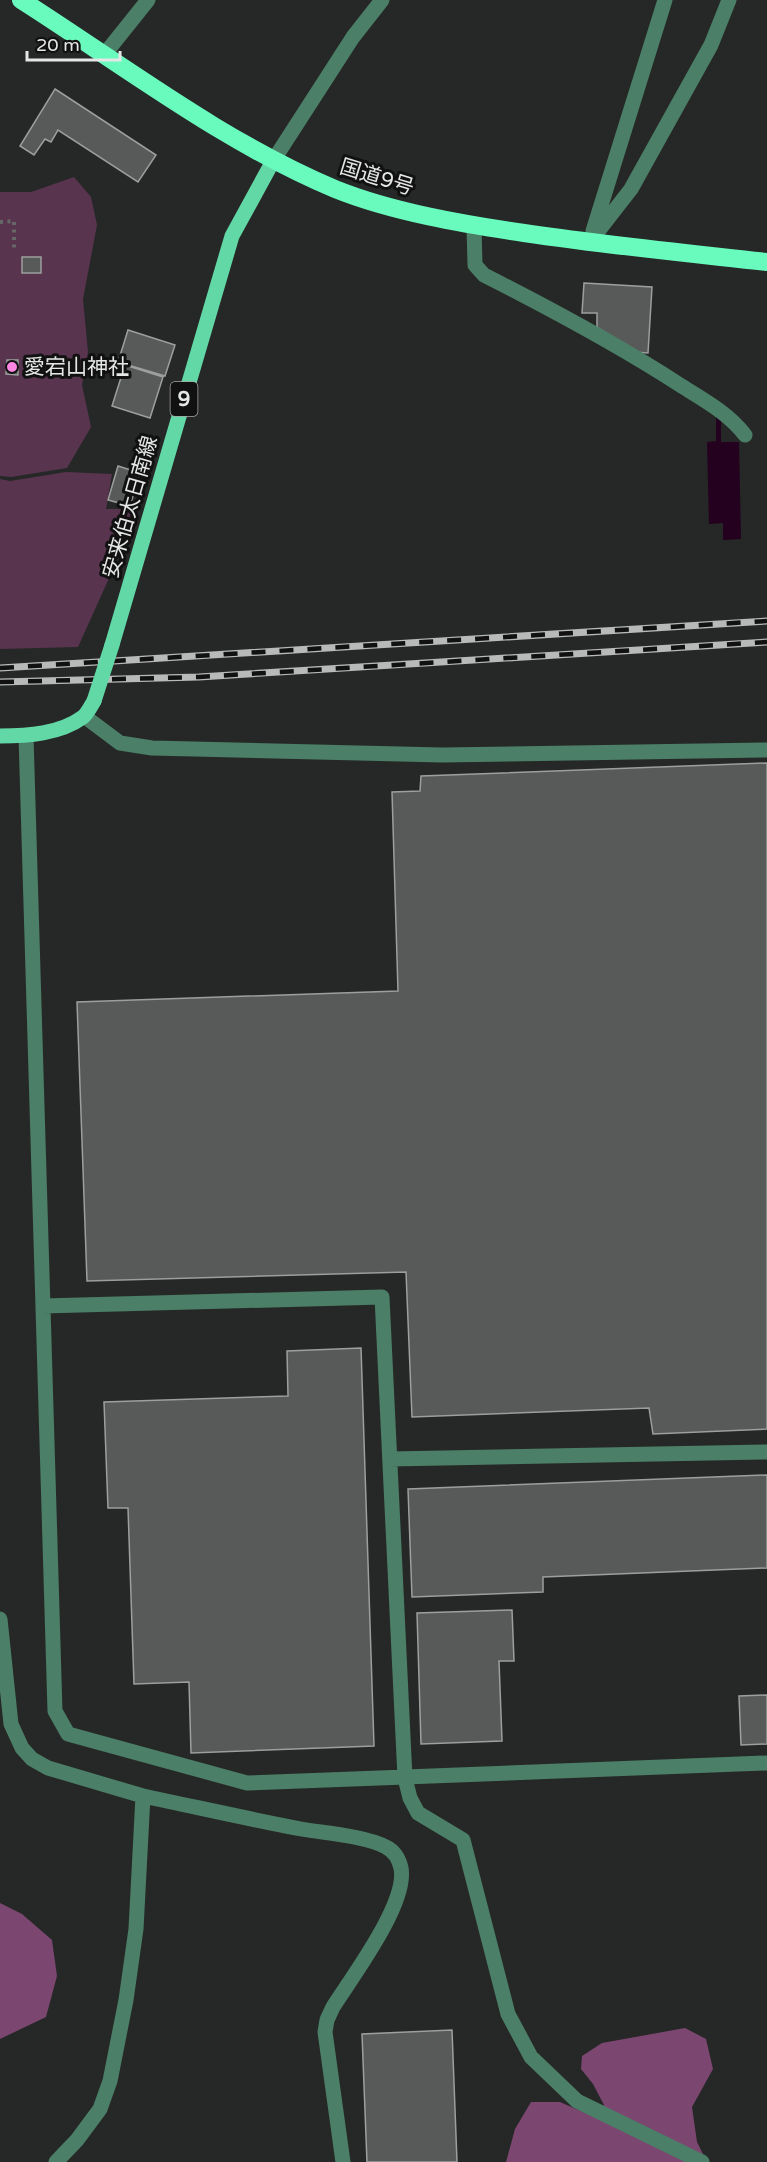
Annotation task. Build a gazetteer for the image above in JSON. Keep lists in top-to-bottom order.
{
  "streets": {
    "highway": ["国道9号"],
    "main road": ["9", "安来伯太日南線"]
  },
  "crossings": [
    ["国道9号", "安来伯太日南線"]
  ],
  "places": ["愛宕山神社"],
  "scale_bar": "20 m"
}
